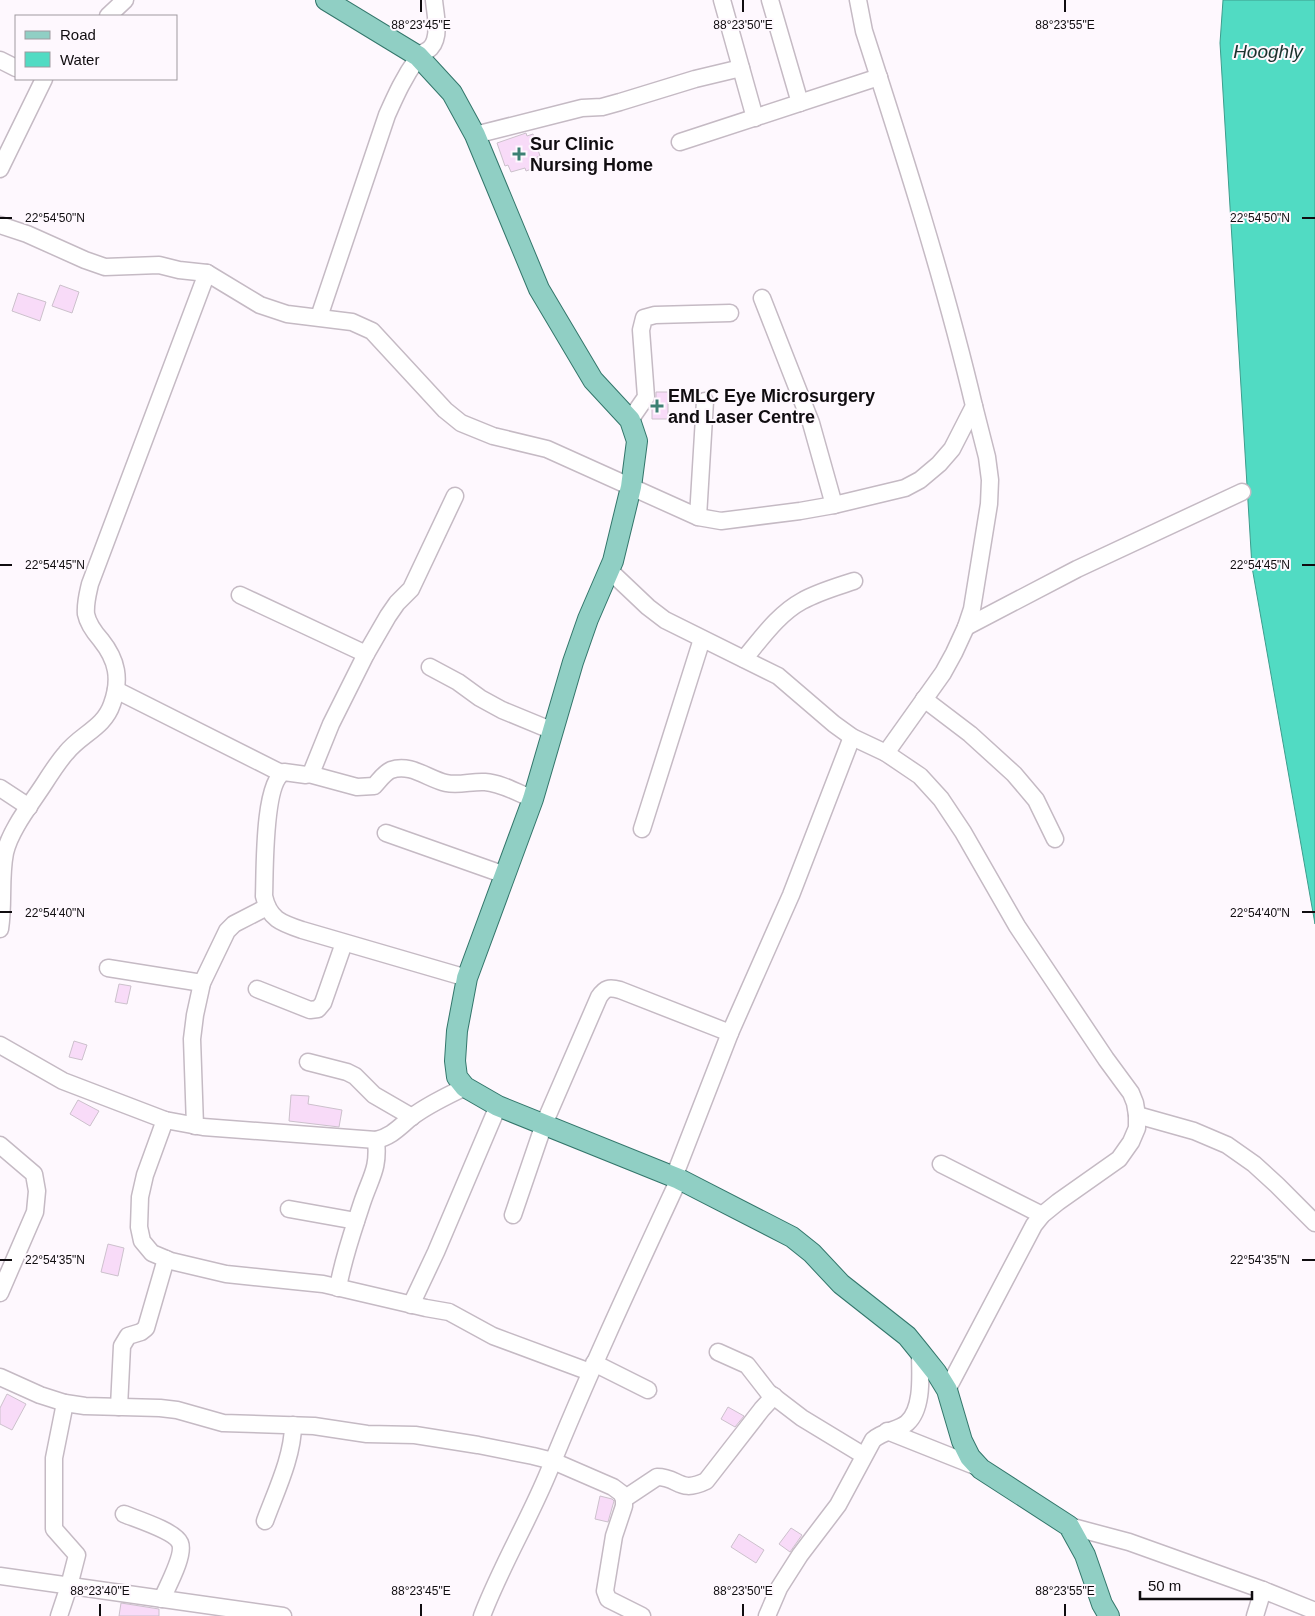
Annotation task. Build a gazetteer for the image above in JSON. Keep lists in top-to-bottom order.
{
  "water": ["Hooghly"],
  "places": {
    "health": ["Sur Clinic Nursing Home", "EMLC Eye Microsurgery and Laser Centre"]
  },
  "legend": ["Road", "Water"],
  "scale_bar": "50 m",
  "coordinates": [
    "88°23'45\"E",
    "88°23'50\"E",
    "88°23'55\"E",
    "22°54'50\"N",
    "22°54'45\"N",
    "22°54'40\"N",
    "22°54'35\"N",
    "88°23'40\"E"
  ]
}
